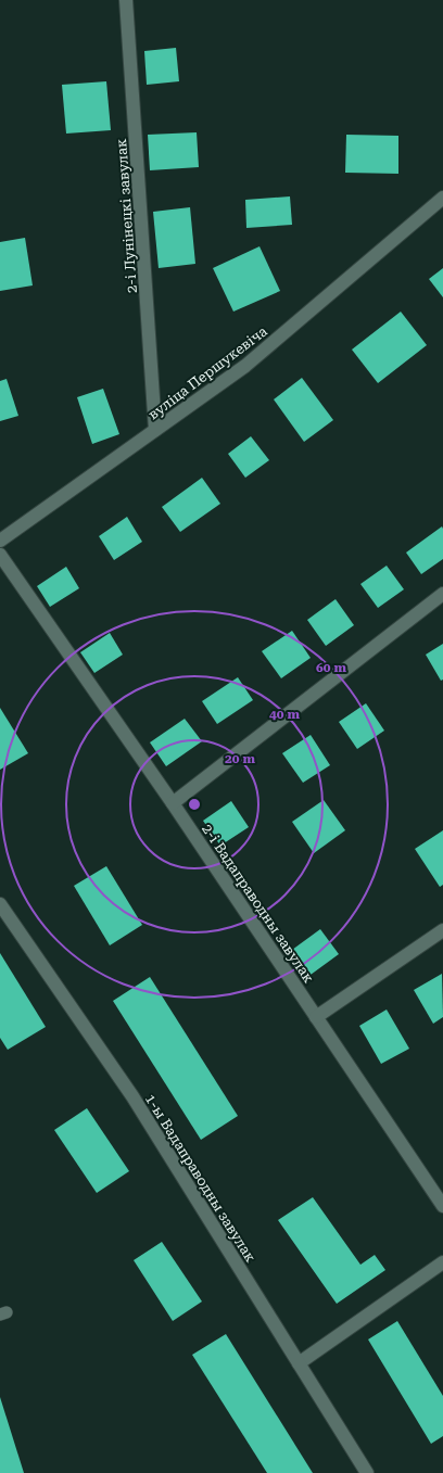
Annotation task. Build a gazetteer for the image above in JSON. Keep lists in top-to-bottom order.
{
  "streets": {
    "street": [
      "2-і Лунінецкі завулак",
      "вуліца Першукевіча",
      "2-і Вадаправодны завулак",
      "1-ы Вадаправодны завулак"
    ]
  },
  "crossings": [
    ["2-і Лунінецкі завулак", "вуліца Першукевіча"]
  ],
  "rings": ["60 m", "40 m", "20 m"]
}
